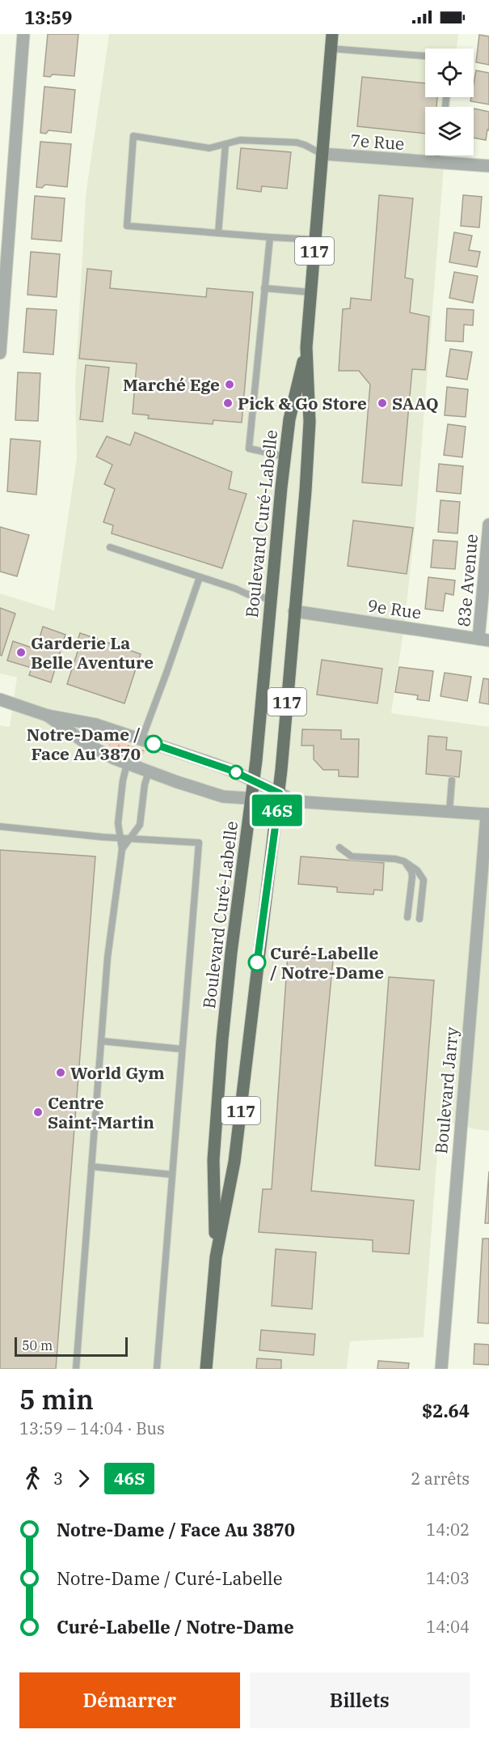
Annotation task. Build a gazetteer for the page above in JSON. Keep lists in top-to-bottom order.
{
  "streets": {
    "main road": ["117", "Boulevard Curé-Labelle"],
    "street": [
      "7e Rue",
      "83e Avenue",
      "9e Rue",
      "Boulevard Jarry"
    ]
  },
  "crossings": [
    ["7e Rue", "Boulevard Curé-Labelle"],
    ["Boulevard Curé-Labelle", "9e Rue"],
    ["83e Avenue", "9e Rue"]
  ],
  "places": [
    "Marché Ege",
    "Pick & Go Store",
    "SAAQ",
    "Garderie La Belle Aventure",
    "Notre-Dame / Face Au 3870",
    "Curé-Labelle / Notre-Dame",
    "World Gym",
    "Centre Saint-Martin"
  ],
  "lines": ["bus line 46S"],
  "scale_bar": "50 m",
  "page": {
    "status": "13:59",
    "on_map": "46S",
    "scale": "50 m",
    "heading": ["5 min", "13:59 – 14:04 · Bus", "$2.64"],
    "legs": ["3", "46S", "2 arrêts"],
    "list": [
      {
        "name": "Notre-Dame / Face Au 3870",
        "value": "14:02"
      },
      {
        "name": "Notre-Dame / Curé-Labelle",
        "value": "14:03"
      },
      {
        "name": "Curé-Labelle / Notre-Dame",
        "value": "14:04"
      }
    ],
    "buttons": ["Démarrer", "Billets"]
  }
}
